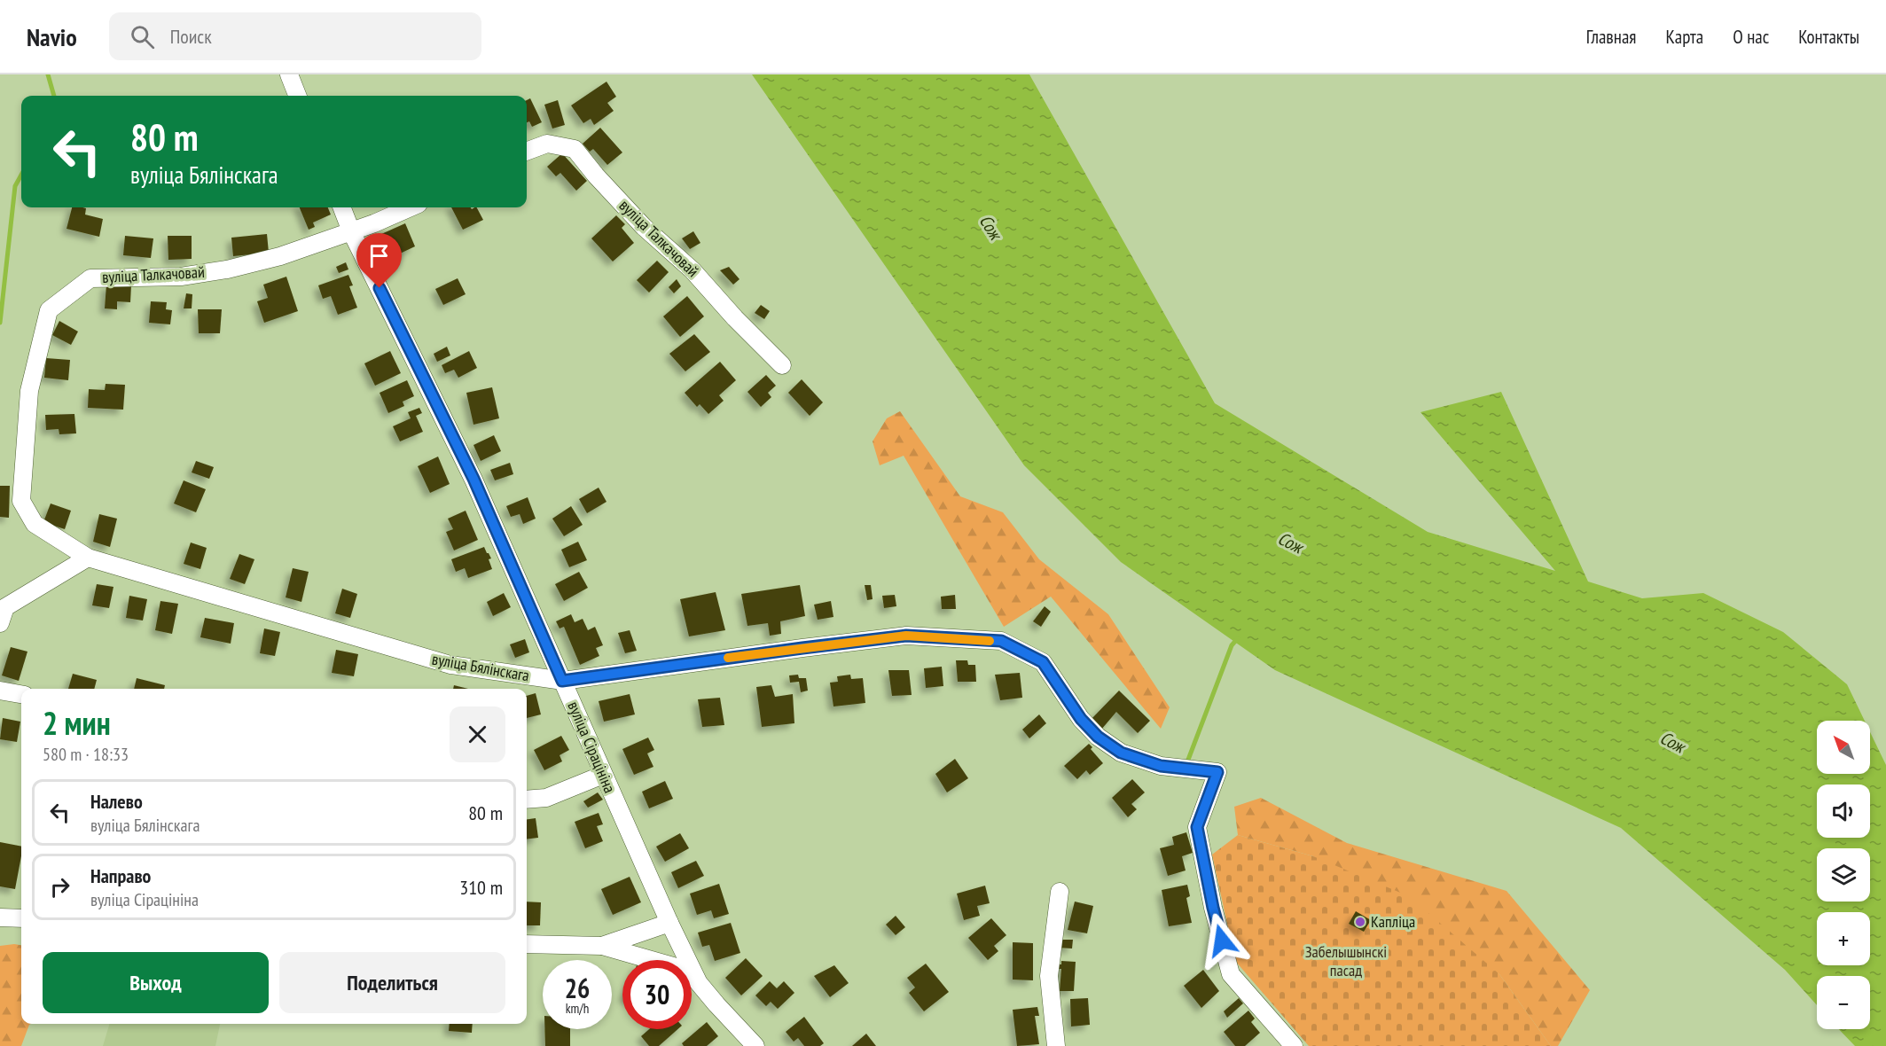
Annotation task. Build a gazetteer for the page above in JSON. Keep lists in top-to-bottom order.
{
  "streets": {
    "street": ["вуліца Талкачовай", "вуліца Бялінскага", "вуліца Сірацініна"]
  },
  "crossings": [
    ["вуліца Талкачовай", "вуліца Бялінскага"],
    ["вуліца Талкачовай", "вуліца Сірацініна"],
    ["вуліца Бялінскага", "вуліца Сірацініна"]
  ],
  "water": ["Сож"],
  "parks": ["Забелышынскі пасад"],
  "places": ["Капліца"],
  "north": "top left",
  "page": {
    "header": "Navio",
    "search": "Поиск",
    "nav": [
      "Главная",
      "Карта",
      "О нас",
      "Контакты"
    ],
    "turn": ["80 m", "вуліца Бялінскага"],
    "heading": ["2 мин", "580 m · 18:33"],
    "map_buttons": ["+", "−"],
    "list": [
      {
        "name": "Налево",
        "note": "вуліца Бялінскага",
        "value": "80 m"
      },
      {
        "name": "Направо",
        "note": "вуліца Сірацініна",
        "value": "310 m"
      }
    ],
    "buttons": ["Выход", "Поделиться"],
    "speed": "26 km/h",
    "limit": "30"
  }
}
